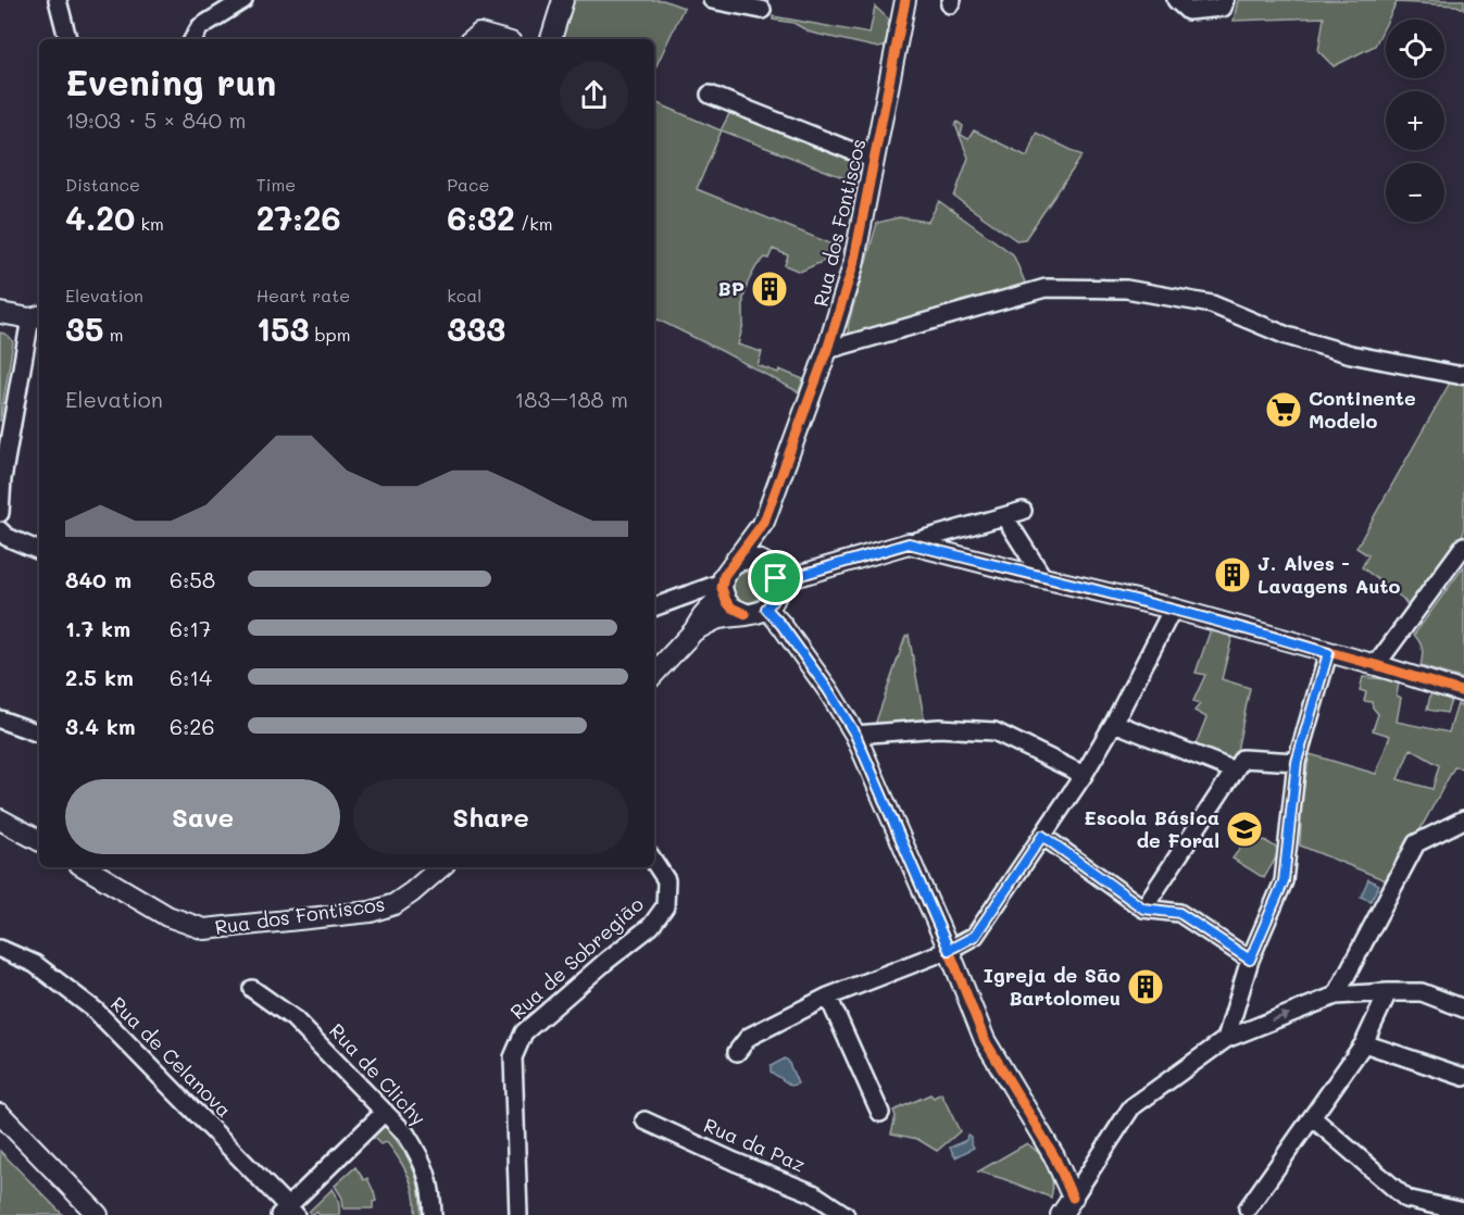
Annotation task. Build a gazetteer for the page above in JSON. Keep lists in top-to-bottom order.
{
  "streets": {
    "street": [
      "Rua dos Fontiscos",
      "Rua de Sobregião",
      "Rua de Celanova",
      "Rua de Clichy",
      "Rua da Paz"
    ]
  },
  "places": {
    "building": ["BP", "J. Alves - Lavagens Auto", "Igreja de São Bartolomeu"],
    "supermarket": ["Continente Modelo"],
    "school or university": ["Escola Básica de Foral"]
  },
  "page": {
    "map_buttons": ["+", "−"],
    "heading": ["Evening run", "19:03 · 5 × 840 m"],
    "stats": [
      ["Distance", "4.20 km"],
      ["Time", "27:26"],
      ["Pace", "6:32 /km"],
      ["Elevation", "35 m"],
      ["Heart rate", "153 bpm"],
      ["kcal", "333"]
    ],
    "chart": ["Elevation", "183–188 m"],
    "list": [
      {
        "name": "840 m",
        "note": "6:58"
      },
      {
        "name": "1.7 km",
        "note": "6:17"
      },
      {
        "name": "2.5 km",
        "note": "6:14"
      },
      {
        "name": "3.4 km",
        "note": "6:26"
      }
    ],
    "buttons": ["Save", "Share"]
  }
}
